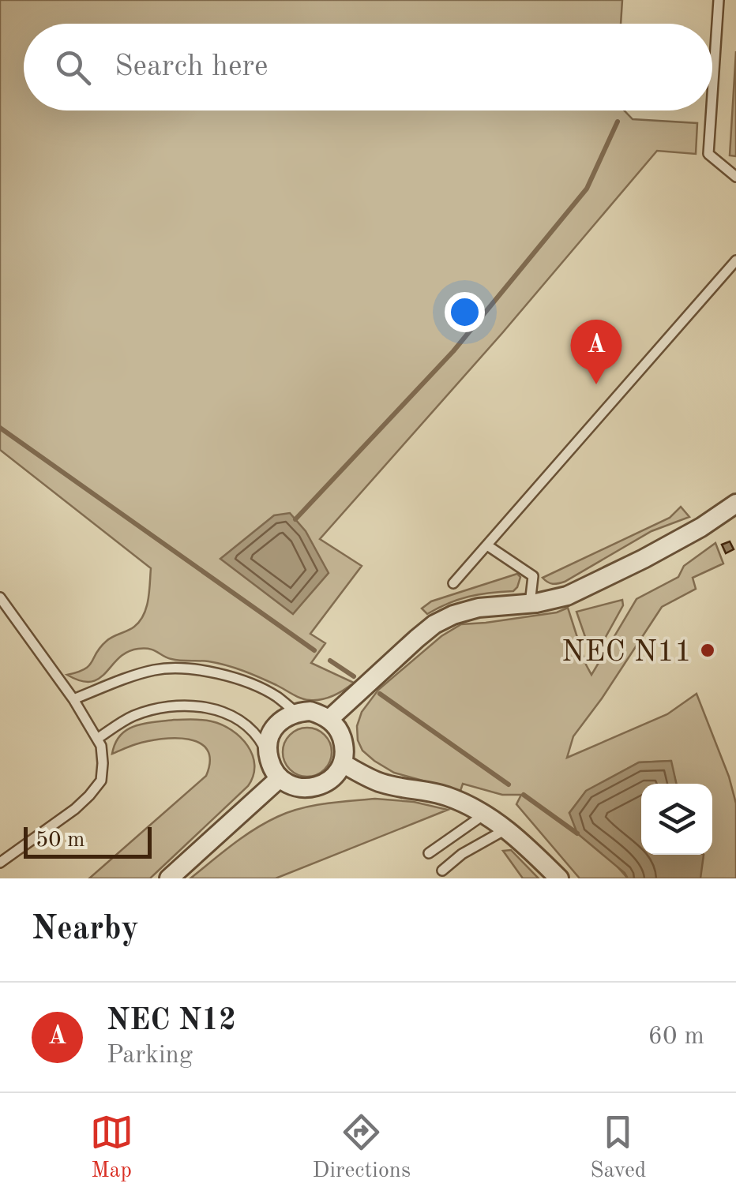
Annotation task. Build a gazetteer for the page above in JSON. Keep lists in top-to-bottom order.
{
  "places": ["NEC N11"],
  "scale_bar": "50 m",
  "page": {
    "search": "Search here",
    "pins": "A",
    "scale": "50 m",
    "heading": "Nearby",
    "list": [
      {
        "mark": "A",
        "name": "NEC N12",
        "note": "Parking",
        "value": "60 m"
      }
    ],
    "nav": ["Map", "Directions", "Saved"]
  }
}
